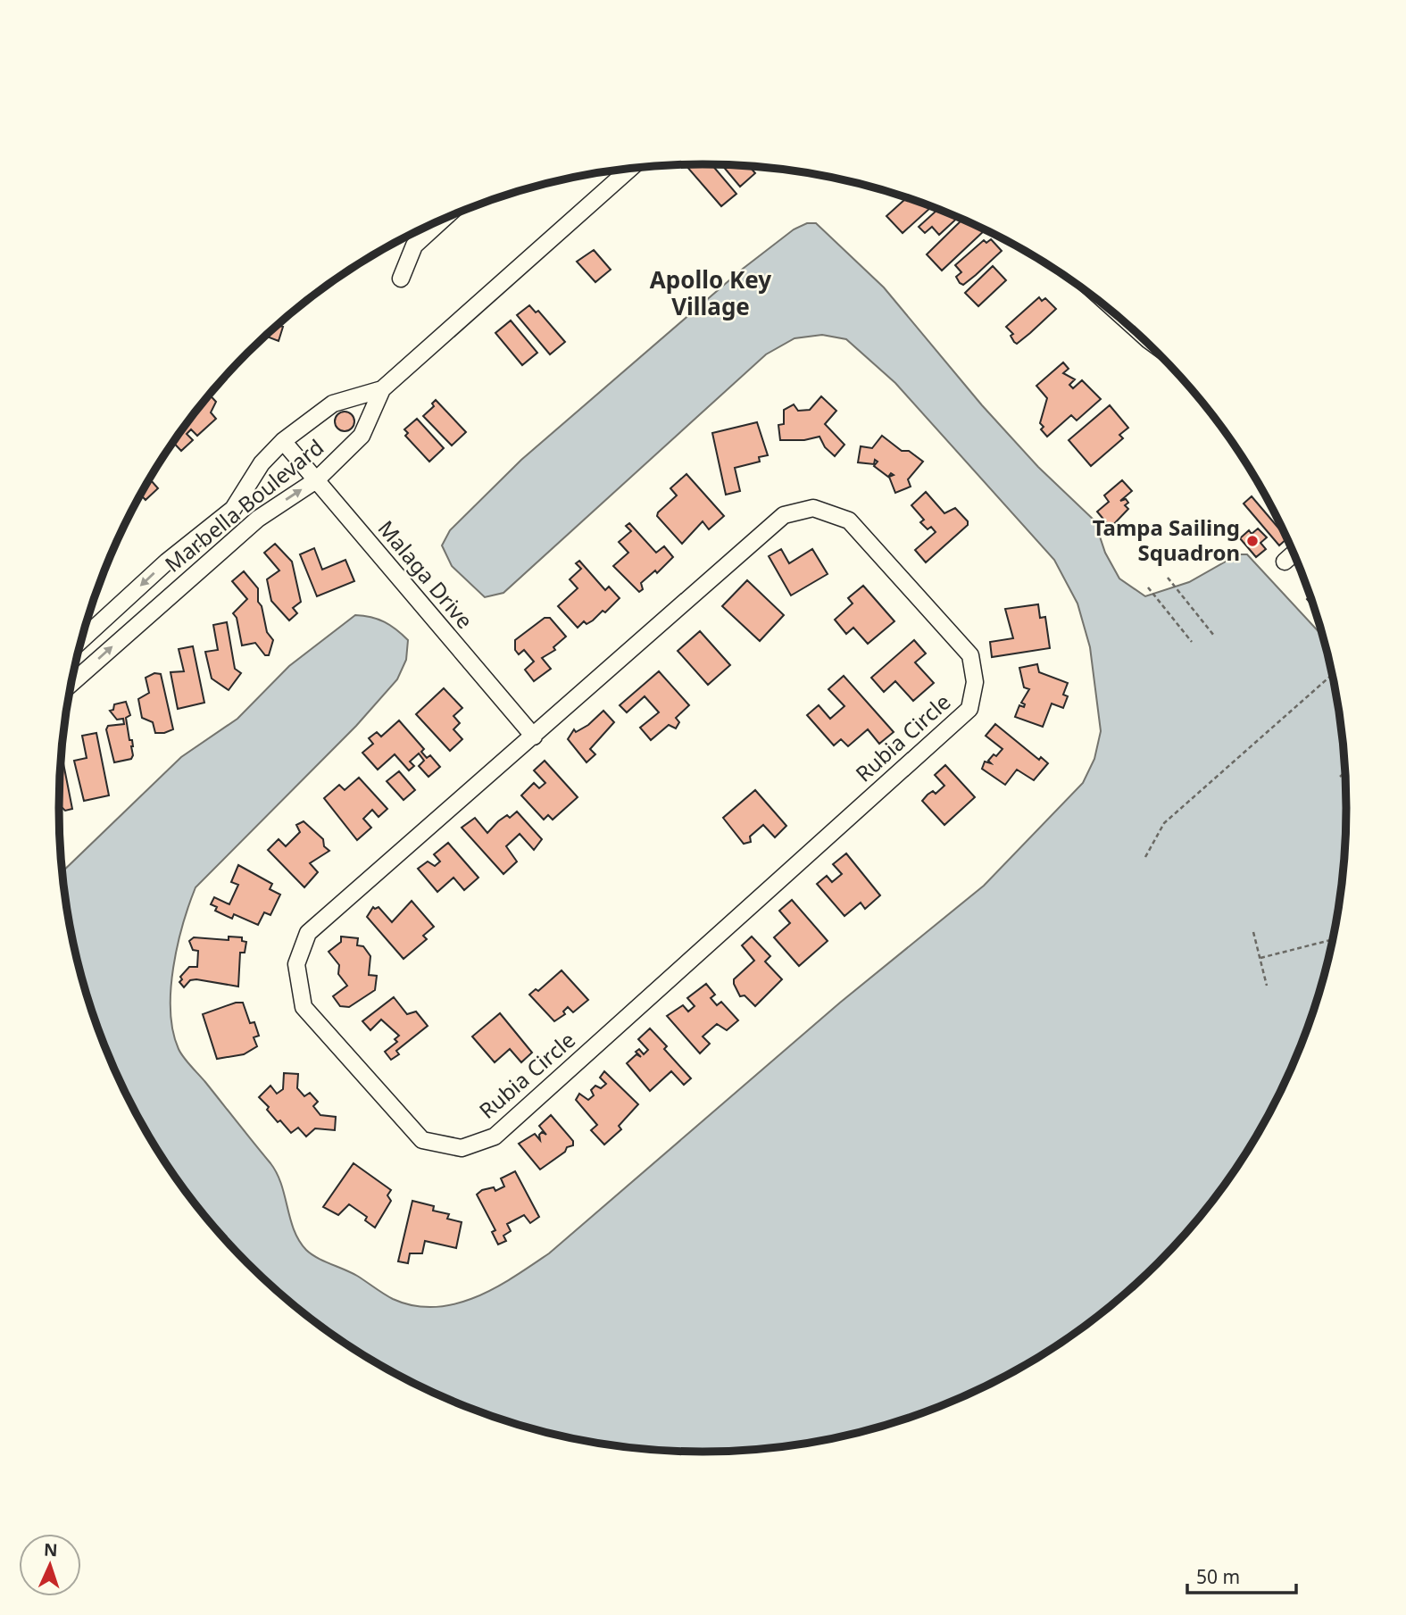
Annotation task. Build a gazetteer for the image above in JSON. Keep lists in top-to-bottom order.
{
  "streets": {
    "street": ["Marbella Boulevard", "Malaga Drive", "Rubia Circle"]
  },
  "crossings": [
    ["Marbella Boulevard", "Malaga Drive"],
    ["Malaga Drive", "Rubia Circle"]
  ],
  "districts": ["Apollo Key Village"],
  "places": ["Tampa Sailing Squadron"],
  "scale_bar": "50 m",
  "north": "top"
}
